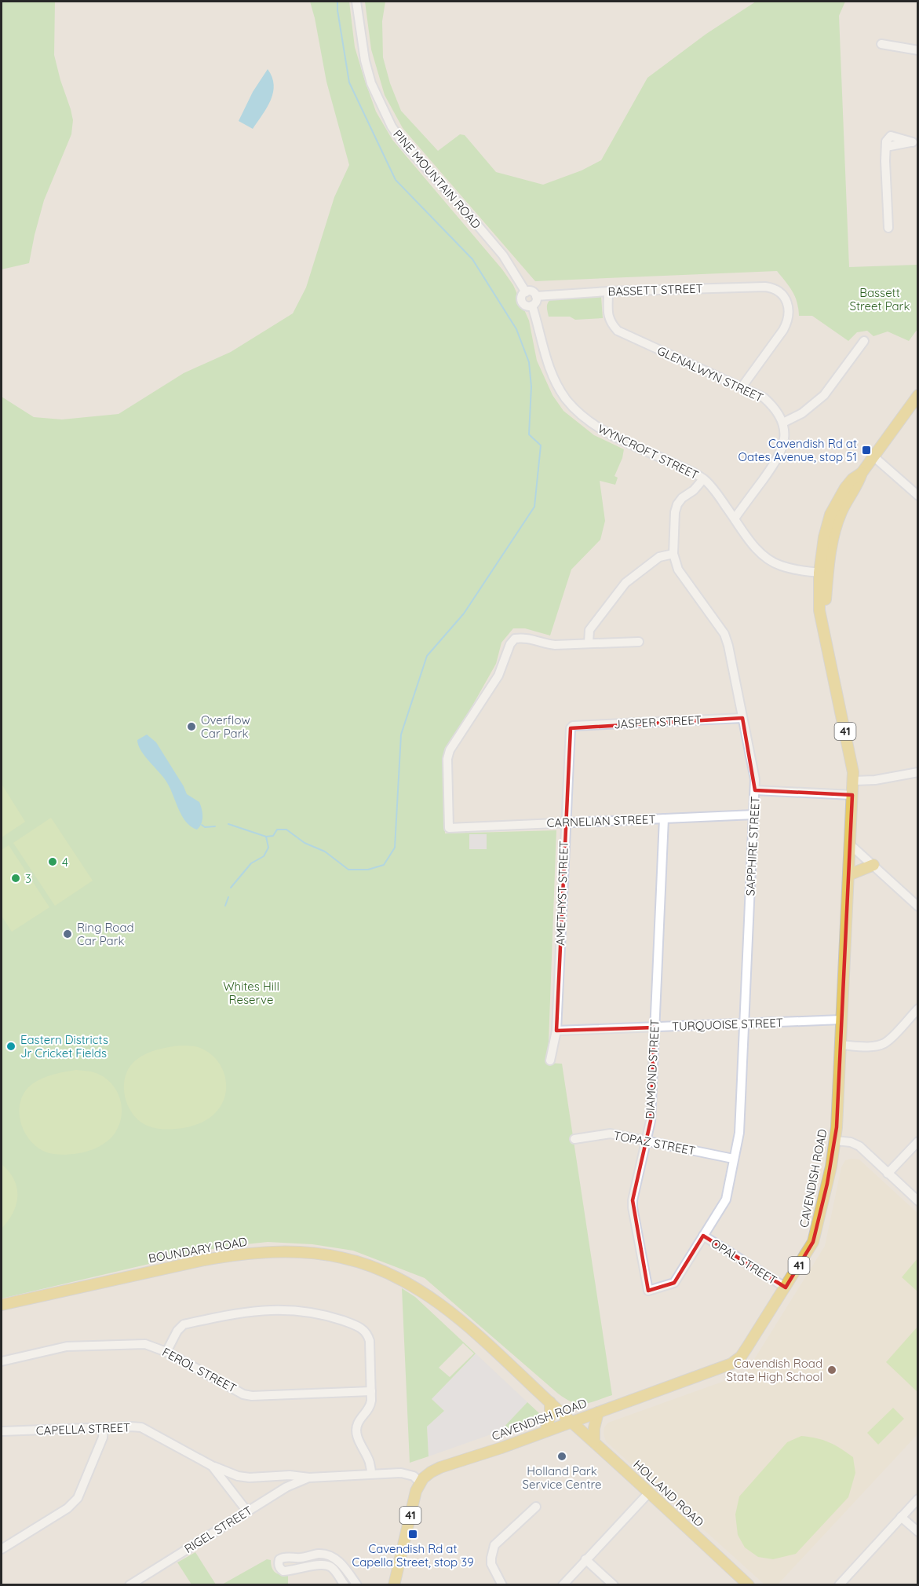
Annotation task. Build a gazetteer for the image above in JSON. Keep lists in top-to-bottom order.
{
  "streets": {
    "main road": [
      "41",
      "CAVENDISH ROAD",
      "BOUNDARY ROAD",
      "HOLLAND ROAD"
    ],
    "street": [
      "PINE MOUNTAIN ROAD",
      "BASSETT STREET",
      "GLENALWYN STREET",
      "WYNCROFT STREET",
      "JASPER STREET",
      "CARNELIAN STREET",
      "SAPPHIRE STREET",
      "AMETHYST STREET",
      "TURQUOISE STREET",
      "DIAMOND STREET",
      "TOPAZ STREET",
      "OPAL STREET",
      "FEROL STREET",
      "CAPELLA STREET",
      "RIGEL STREET"
    ]
  },
  "crossings": [
    ["PINE MOUNTAIN ROAD", "BASSETT STREET"],
    ["PINE MOUNTAIN ROAD", "WYNCROFT STREET"],
    ["BASSETT STREET", "GLENALWYN STREET"],
    ["BASSETT STREET", "WYNCROFT STREET"],
    ["WYNCROFT STREET", "SAPPHIRE STREET"],
    ["WYNCROFT STREET", "CAVENDISH ROAD"],
    ["JASPER STREET", "SAPPHIRE STREET"],
    ["JASPER STREET", "AMETHYST STREET"],
    ["41", "CAVENDISH ROAD"],
    ["41", "CAPELLA STREET"],
    ["CARNELIAN STREET", "SAPPHIRE STREET"],
    ["CARNELIAN STREET", "AMETHYST STREET"],
    ["CARNELIAN STREET", "DIAMOND STREET"],
    ["SAPPHIRE STREET", "TURQUOISE STREET"],
    ["SAPPHIRE STREET", "DIAMOND STREET"],
    ["SAPPHIRE STREET", "TOPAZ STREET"],
    ["SAPPHIRE STREET", "OPAL STREET"],
    ["AMETHYST STREET", "TURQUOISE STREET"],
    ["TURQUOISE STREET", "DIAMOND STREET"],
    ["TURQUOISE STREET", "CAVENDISH ROAD"],
    ["DIAMOND STREET", "TOPAZ STREET"],
    ["DIAMOND STREET", "OPAL STREET"],
    ["CAVENDISH ROAD", "BOUNDARY ROAD"],
    ["CAVENDISH ROAD", "OPAL STREET"],
    ["CAVENDISH ROAD", "CAPELLA STREET"],
    ["CAVENDISH ROAD", "HOLLAND ROAD"],
    ["BOUNDARY ROAD", "HOLLAND ROAD"],
    ["CAPELLA STREET", "RIGEL STREET"]
  ],
  "parks": ["Bassett Street Park", "Whites Hill Reserve"],
  "places": {
    "transit": ["Cavendish Rd at Oates Avenue, stop 51", "Cavendish Rd at Capella Street, stop 39"],
    "other": [
      "Overflow Car Park",
      "4",
      "3",
      "Ring Road Car Park",
      "Eastern Districts Jr Cricket Fields",
      "Cavendish Road State High School",
      "Holland Park Service Centre"
    ]
  }
}
